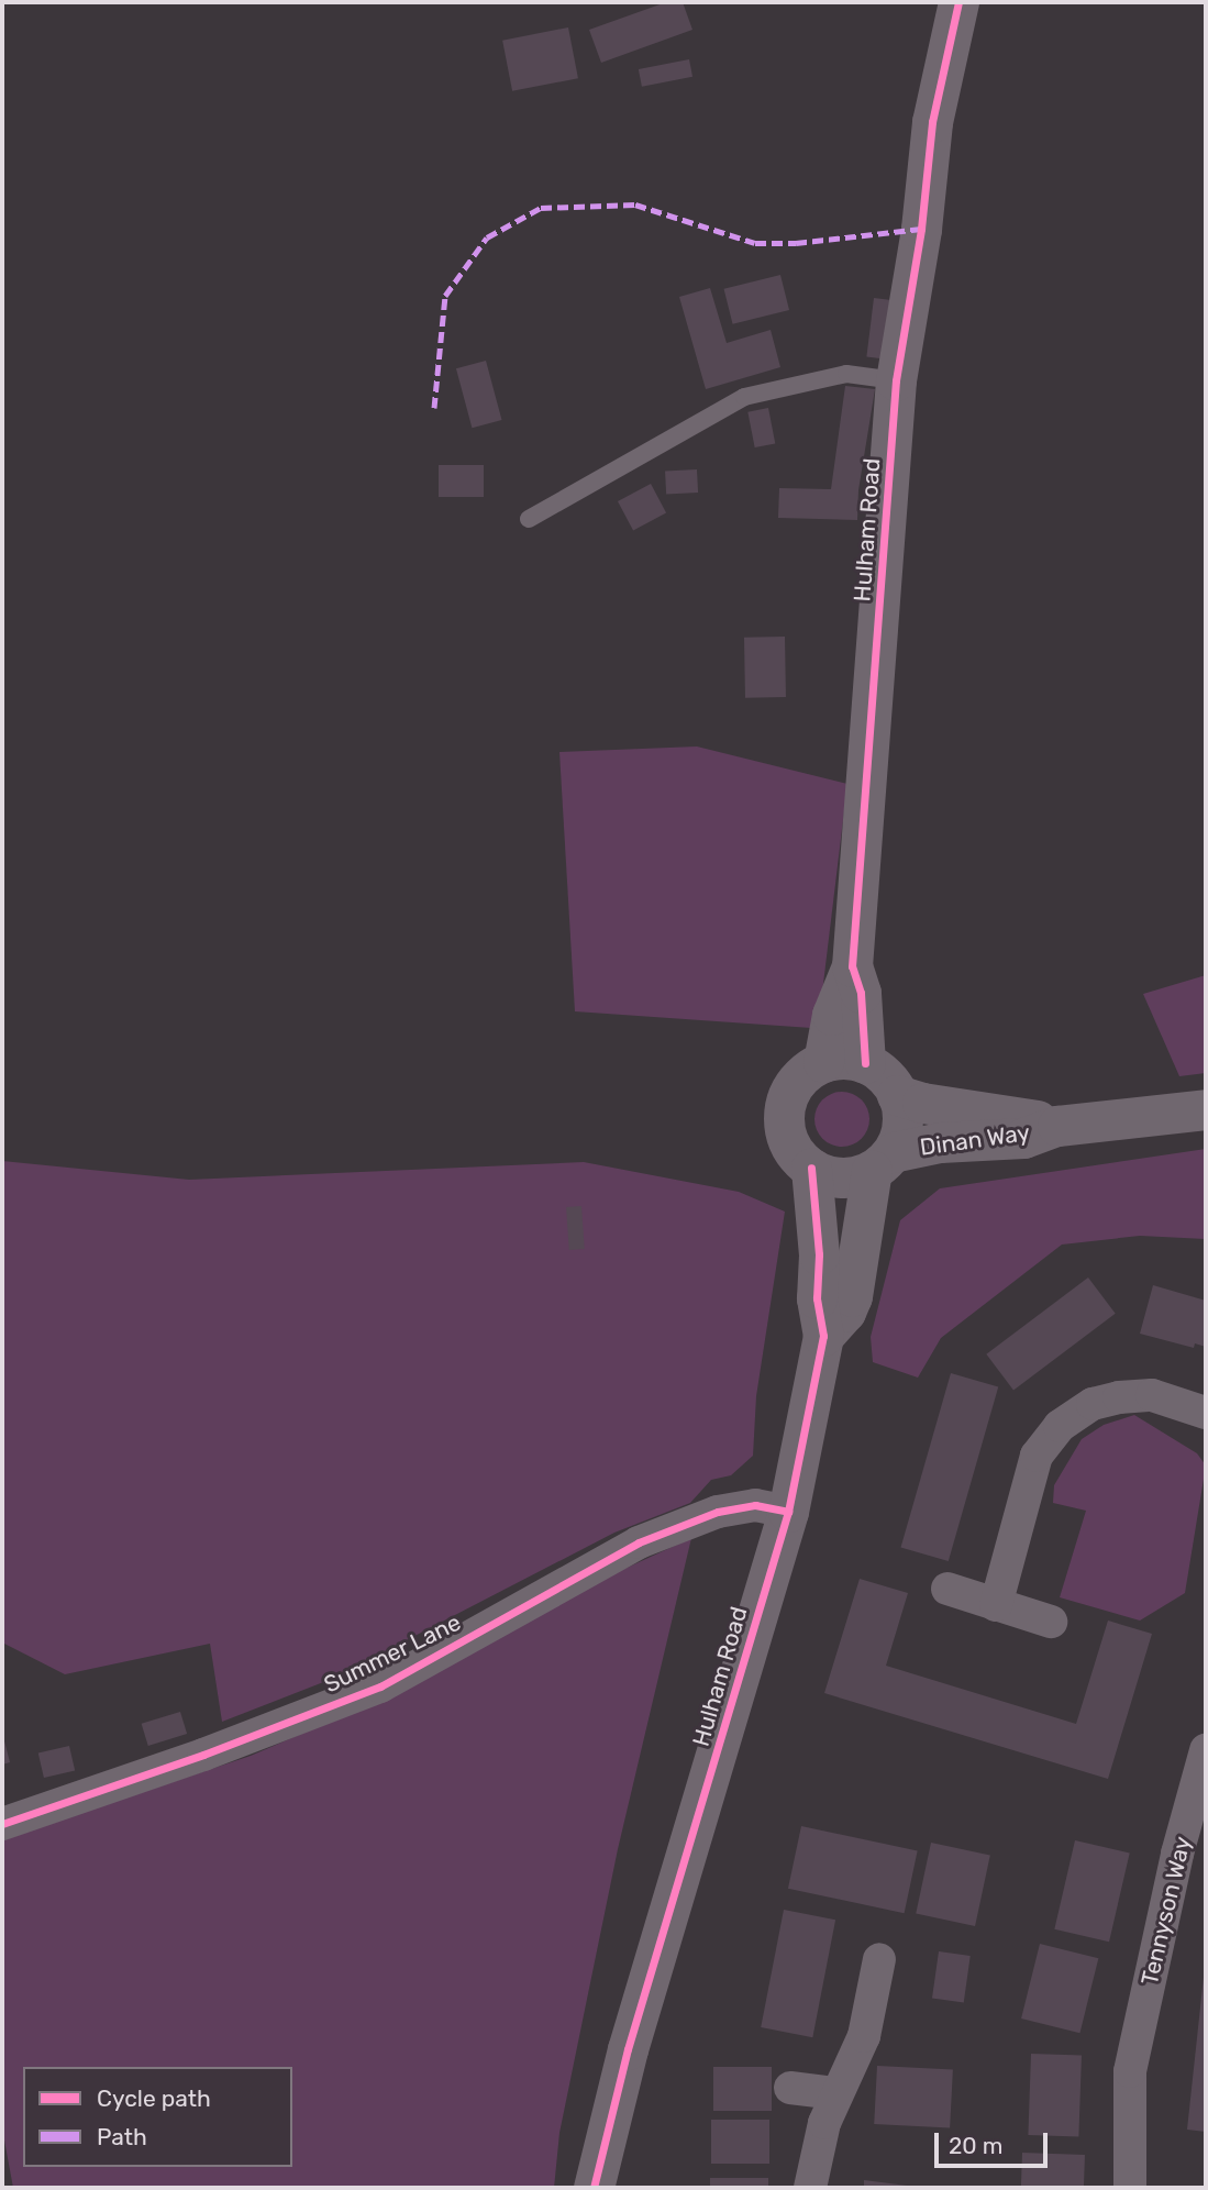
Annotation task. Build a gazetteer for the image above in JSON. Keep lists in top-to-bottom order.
{
  "streets": {
    "street": [
      "Hulham Road",
      "Dinan Way",
      "Summer Lane",
      "Tennyson Way"
    ]
  },
  "crossings": [
    ["Hulham Road", "Dinan Way"],
    ["Hulham Road", "Summer Lane"]
  ],
  "legend": ["Cycle path", "Path"],
  "scale_bar": "20 m"
}
